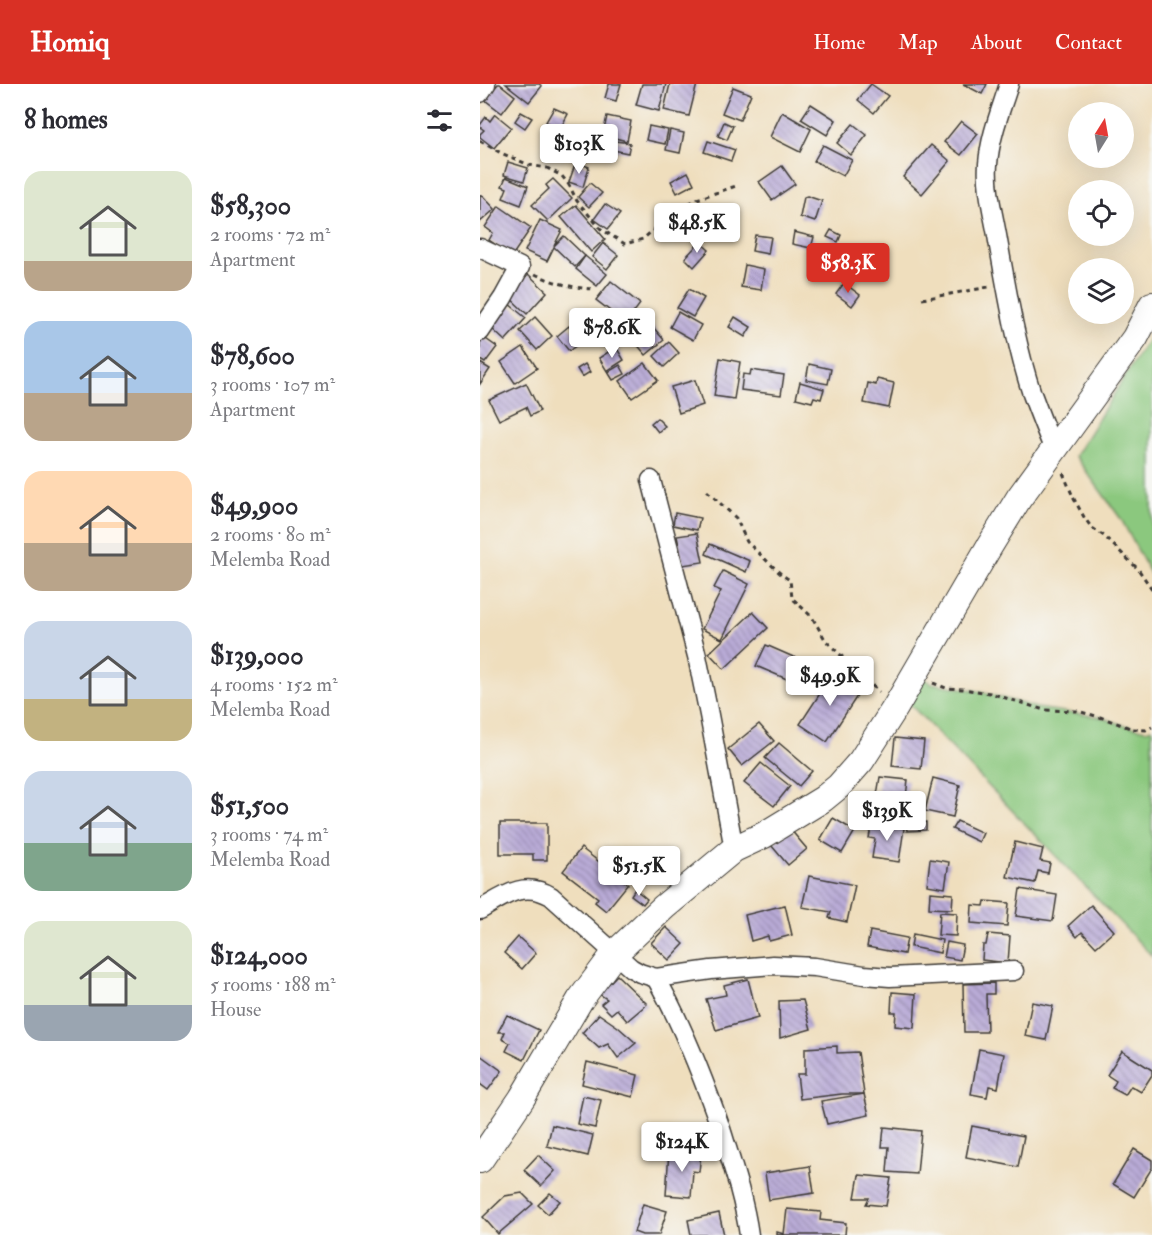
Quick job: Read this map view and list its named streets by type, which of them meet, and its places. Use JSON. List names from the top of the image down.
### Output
{
  "north": "top",
  "page": {
    "header": "Homiq",
    "nav": [
      "Home",
      "Map",
      "About",
      "Contact"
    ],
    "heading": "8 homes",
    "price": [
      "$103K",
      "$48.5K",
      "$58.3K",
      "$78.6K",
      "$49.9K",
      "$139K",
      "$51.5K",
      "$124K"
    ],
    "list": [
      {
        "name": "$58,300",
        "note": "2 rooms · 72 m² · Apartment"
      },
      {
        "name": "$78,600",
        "note": "3 rooms · 107 m² · Apartment"
      },
      {
        "name": "$49,900",
        "note": "2 rooms · 80 m² · Melemba Road"
      },
      {
        "name": "$139,000",
        "note": "4 rooms · 152 m² · Melemba Road"
      },
      {
        "name": "$51,500",
        "note": "3 rooms · 74 m² · Melemba Road"
      },
      {
        "name": "$124,000",
        "note": "5 rooms · 188 m² · House"
      }
    ]
  }
}
